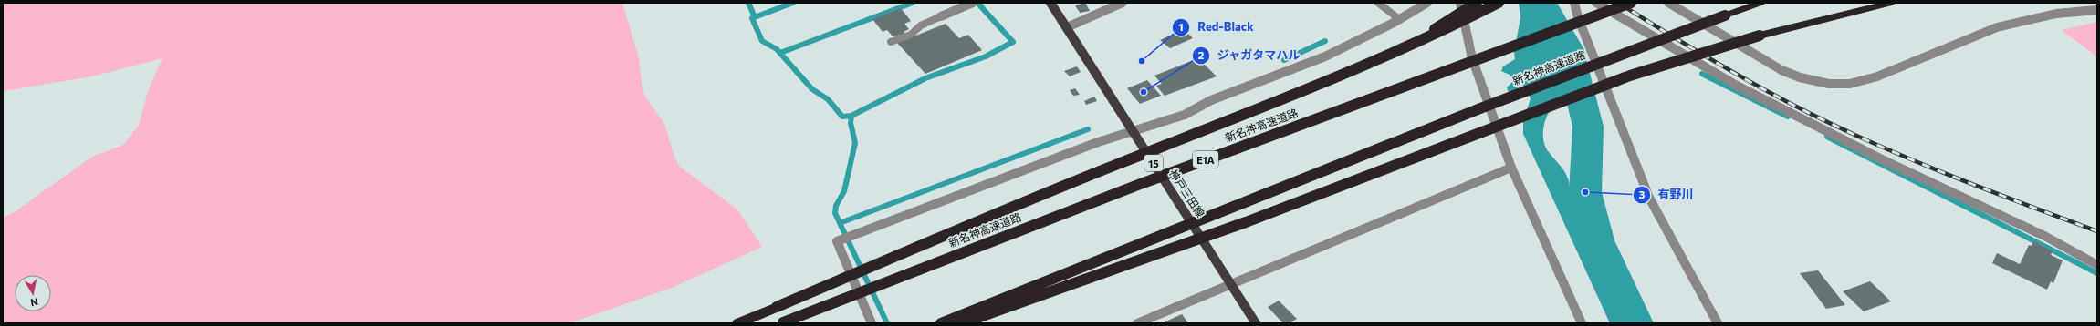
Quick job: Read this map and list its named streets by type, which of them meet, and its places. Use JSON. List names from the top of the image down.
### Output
{
  "streets": {
    "highway": ["新名神高速道路", "E1A"],
    "main road": ["15", "神戸三田線"]
  },
  "places": ["Red-Black", "ジャガタマハル", "有野川"],
  "north": "bottom"
}
